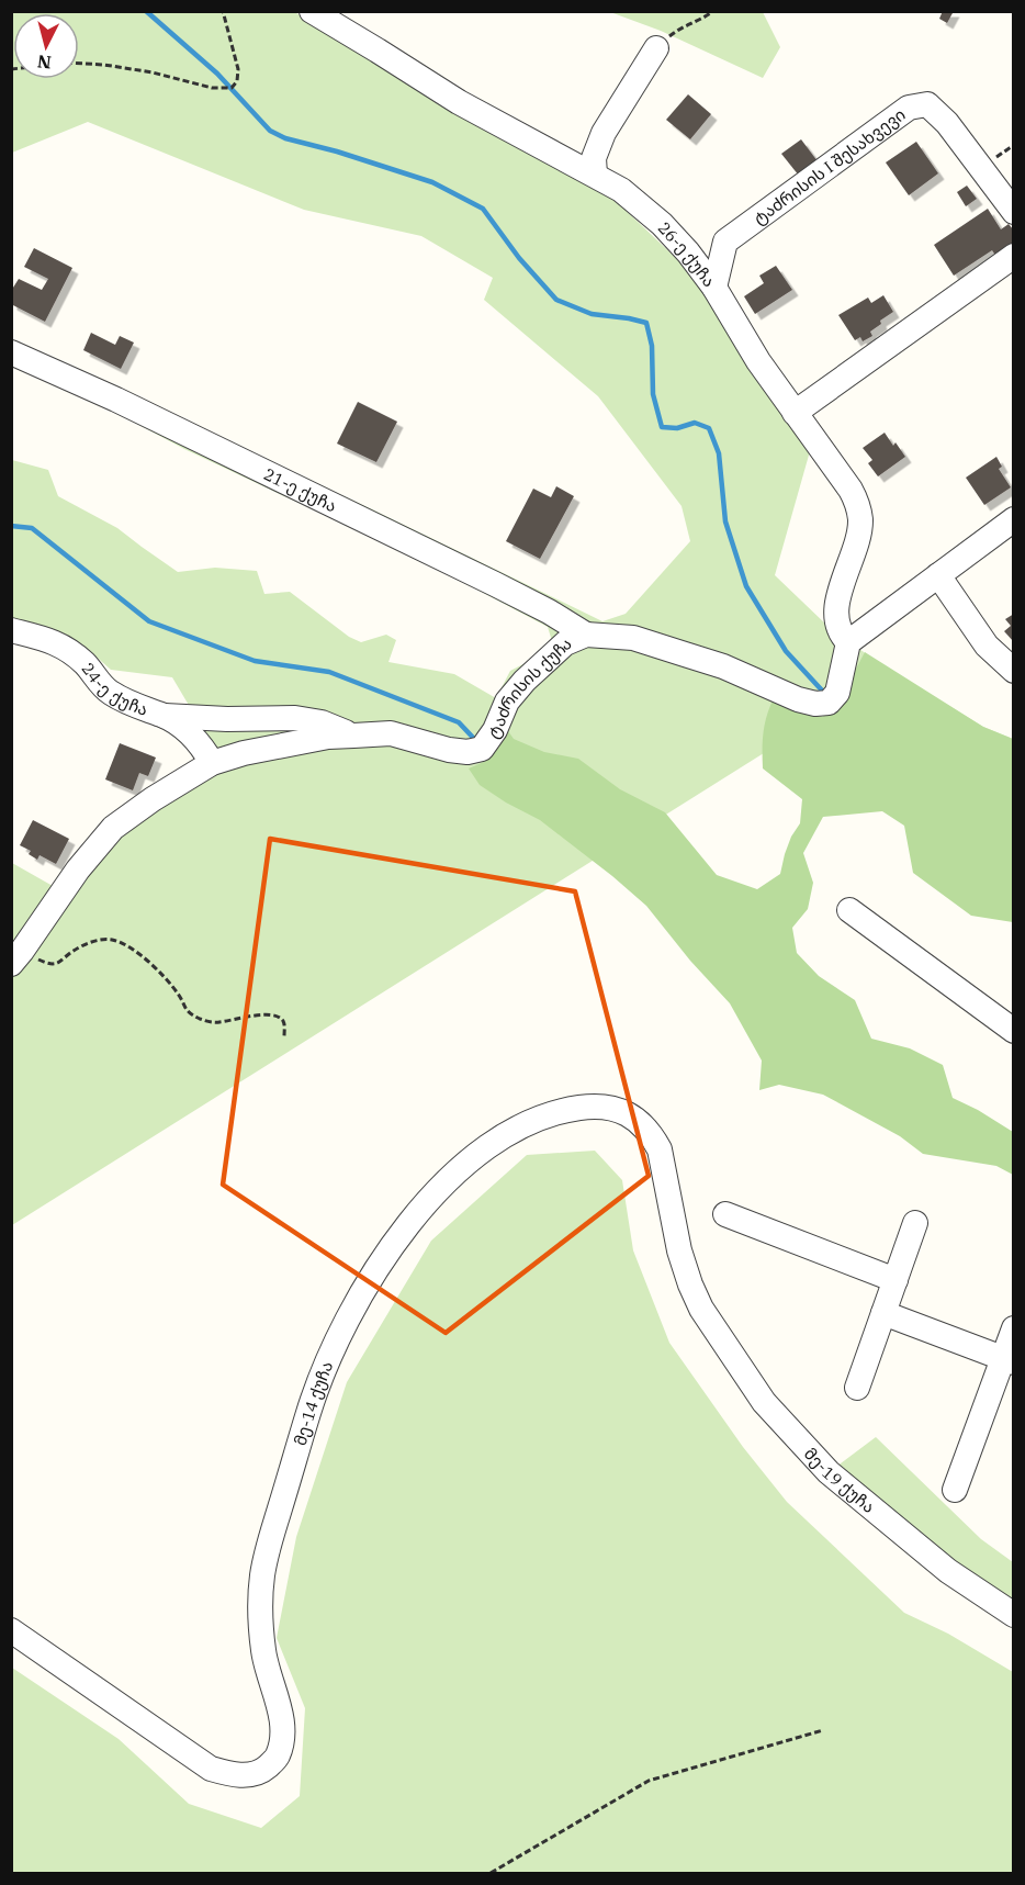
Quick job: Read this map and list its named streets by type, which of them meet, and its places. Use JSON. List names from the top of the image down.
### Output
{
  "streets": {
    "street": [
      "ტაძრისის I შესახვევი",
      "26-ე ქუჩა",
      "21-ე ქუჩა",
      "24-ე ქუჩა",
      "ტაძრისის ქუჩა",
      "მე-14 ქუჩა",
      "მე-19 ქუჩა"
    ]
  },
  "crossings": [
    ["ტაძრისის I შესახვევი", "26-ე ქუჩა"],
    ["26-ე ქუჩა", "ტაძრისის ქუჩა"],
    ["21-ე ქუჩა", "ტაძრისის ქუჩა"],
    ["24-ე ქუჩა", "ტაძრისის ქუჩა"],
    ["მე-14 ქუჩა", "მე-19 ქუჩა"]
  ],
  "north": "bottom"
}
